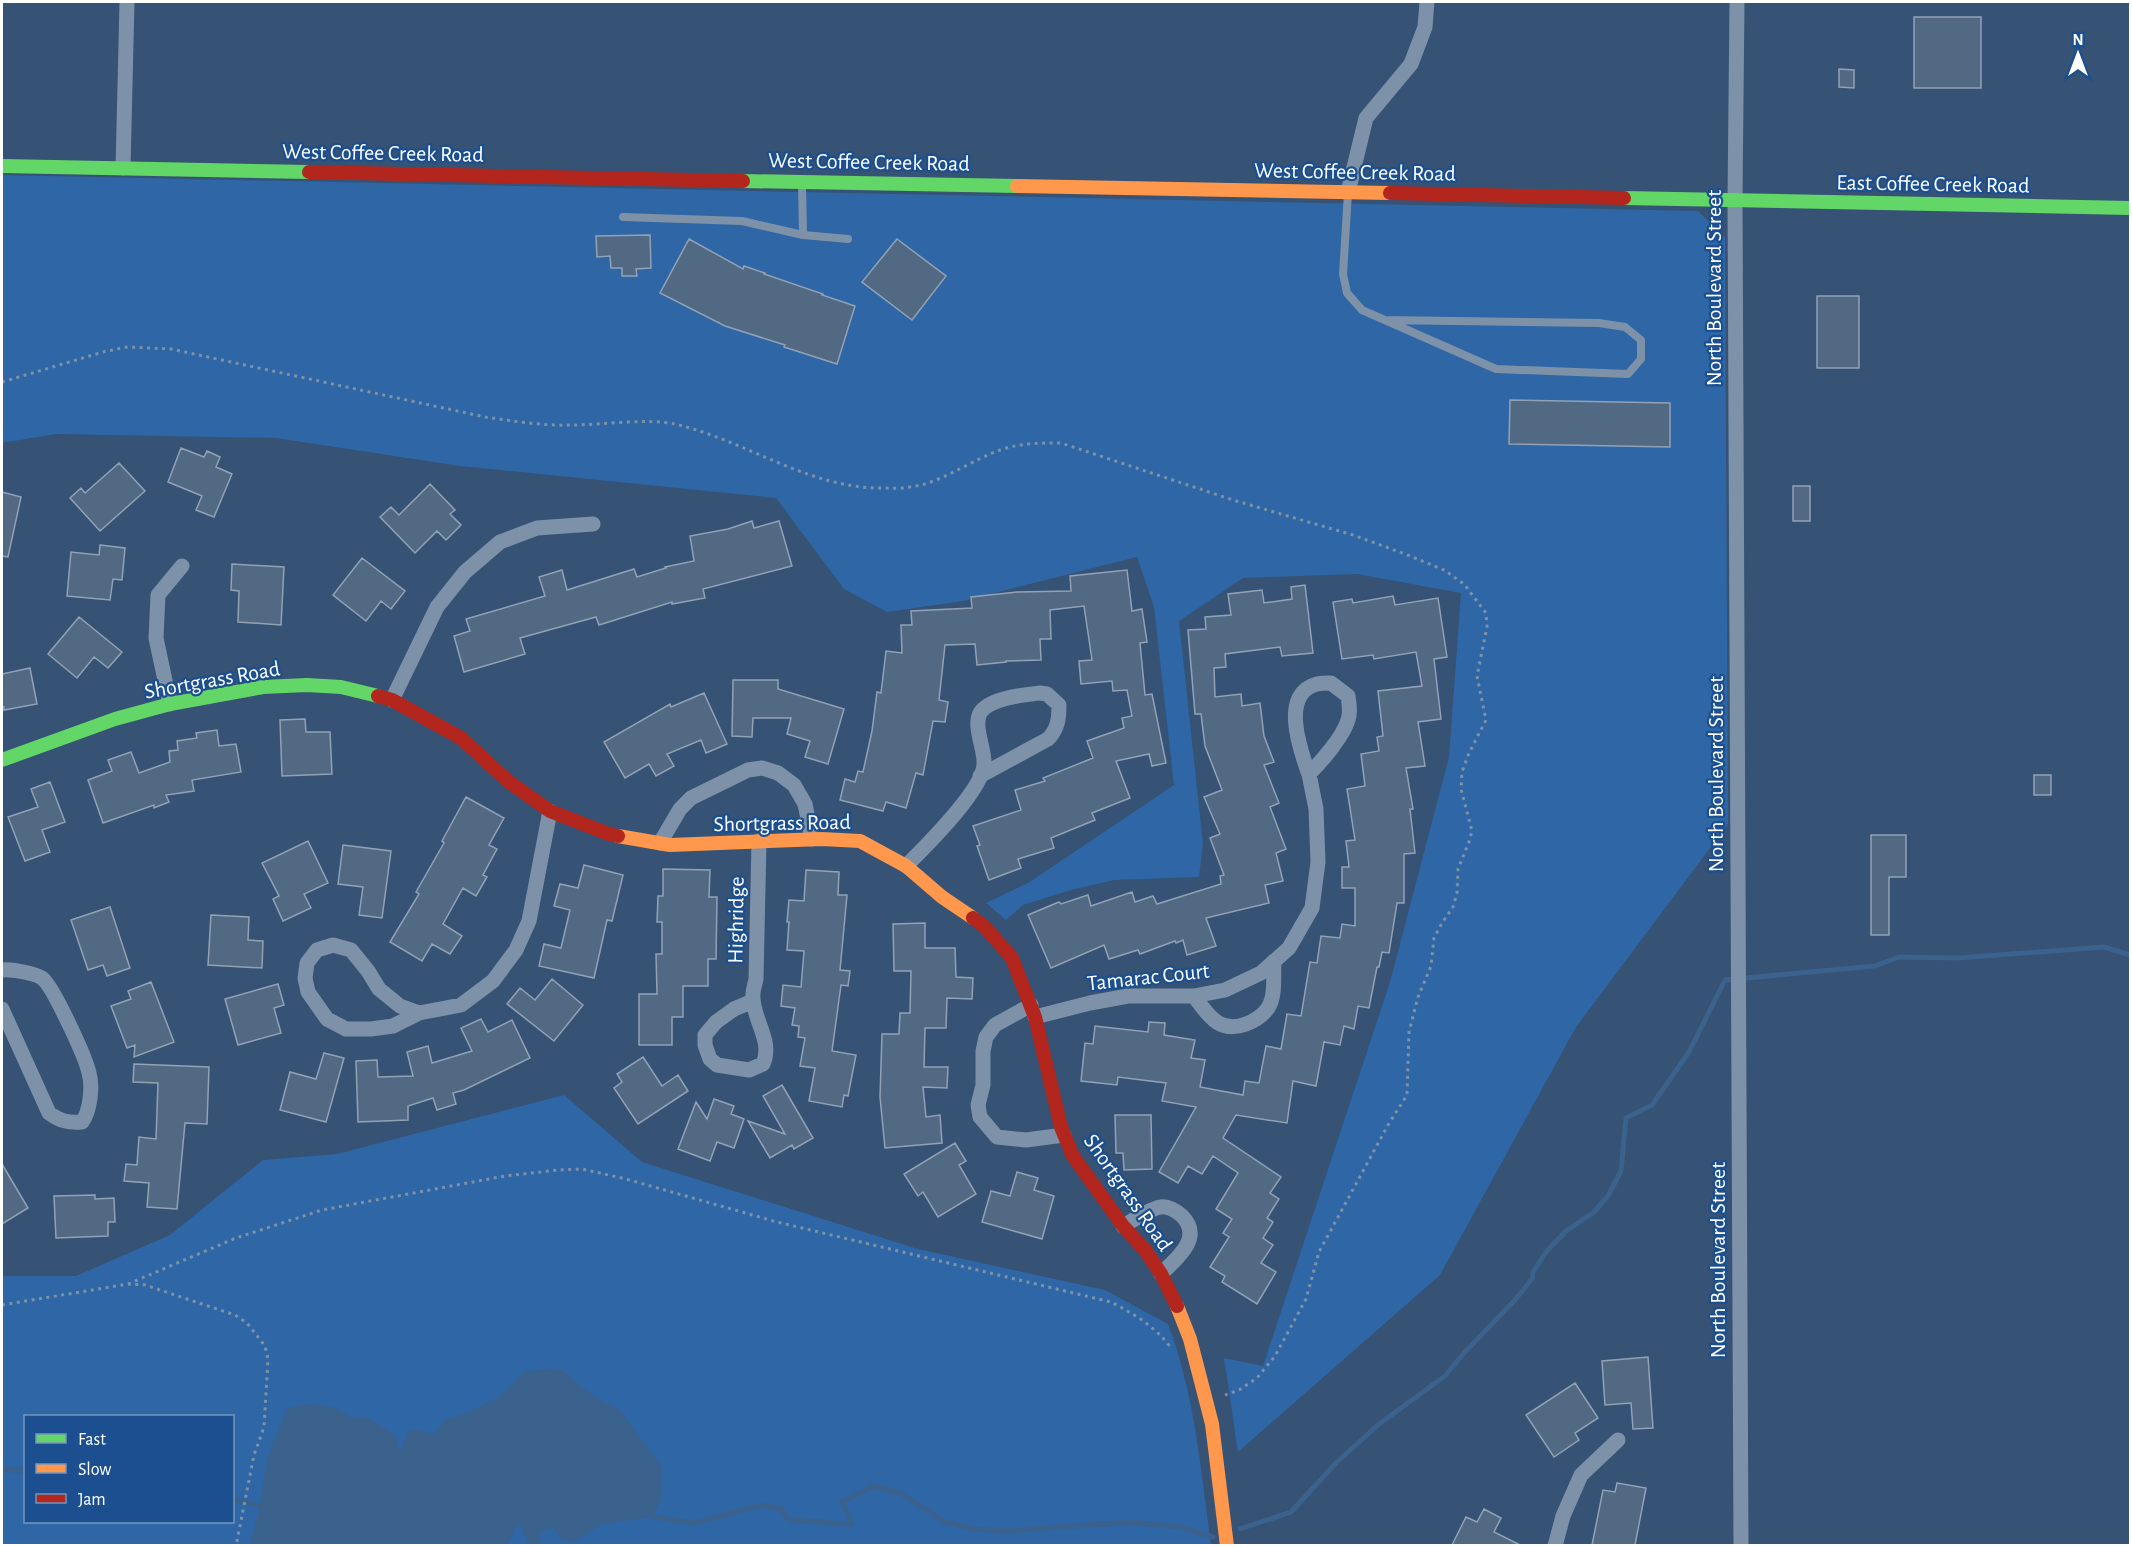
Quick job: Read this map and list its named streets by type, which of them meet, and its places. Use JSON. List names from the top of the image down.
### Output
{
  "streets": {
    "street": [
      "West Coffee Creek Road",
      "East Coffee Creek Road",
      "North Boulevard Street",
      "Shortgrass Road",
      "Highridge",
      "Tamarac Court"
    ]
  },
  "crossings": [
    ["West Coffee Creek Road", "East Coffee Creek Road"],
    ["West Coffee Creek Road", "North Boulevard Street"],
    ["East Coffee Creek Road", "North Boulevard Street"],
    ["Shortgrass Road", "Highridge"],
    ["Shortgrass Road", "Tamarac Court"]
  ],
  "legend": ["Fast", "Slow", "Jam"],
  "north": "top"
}
